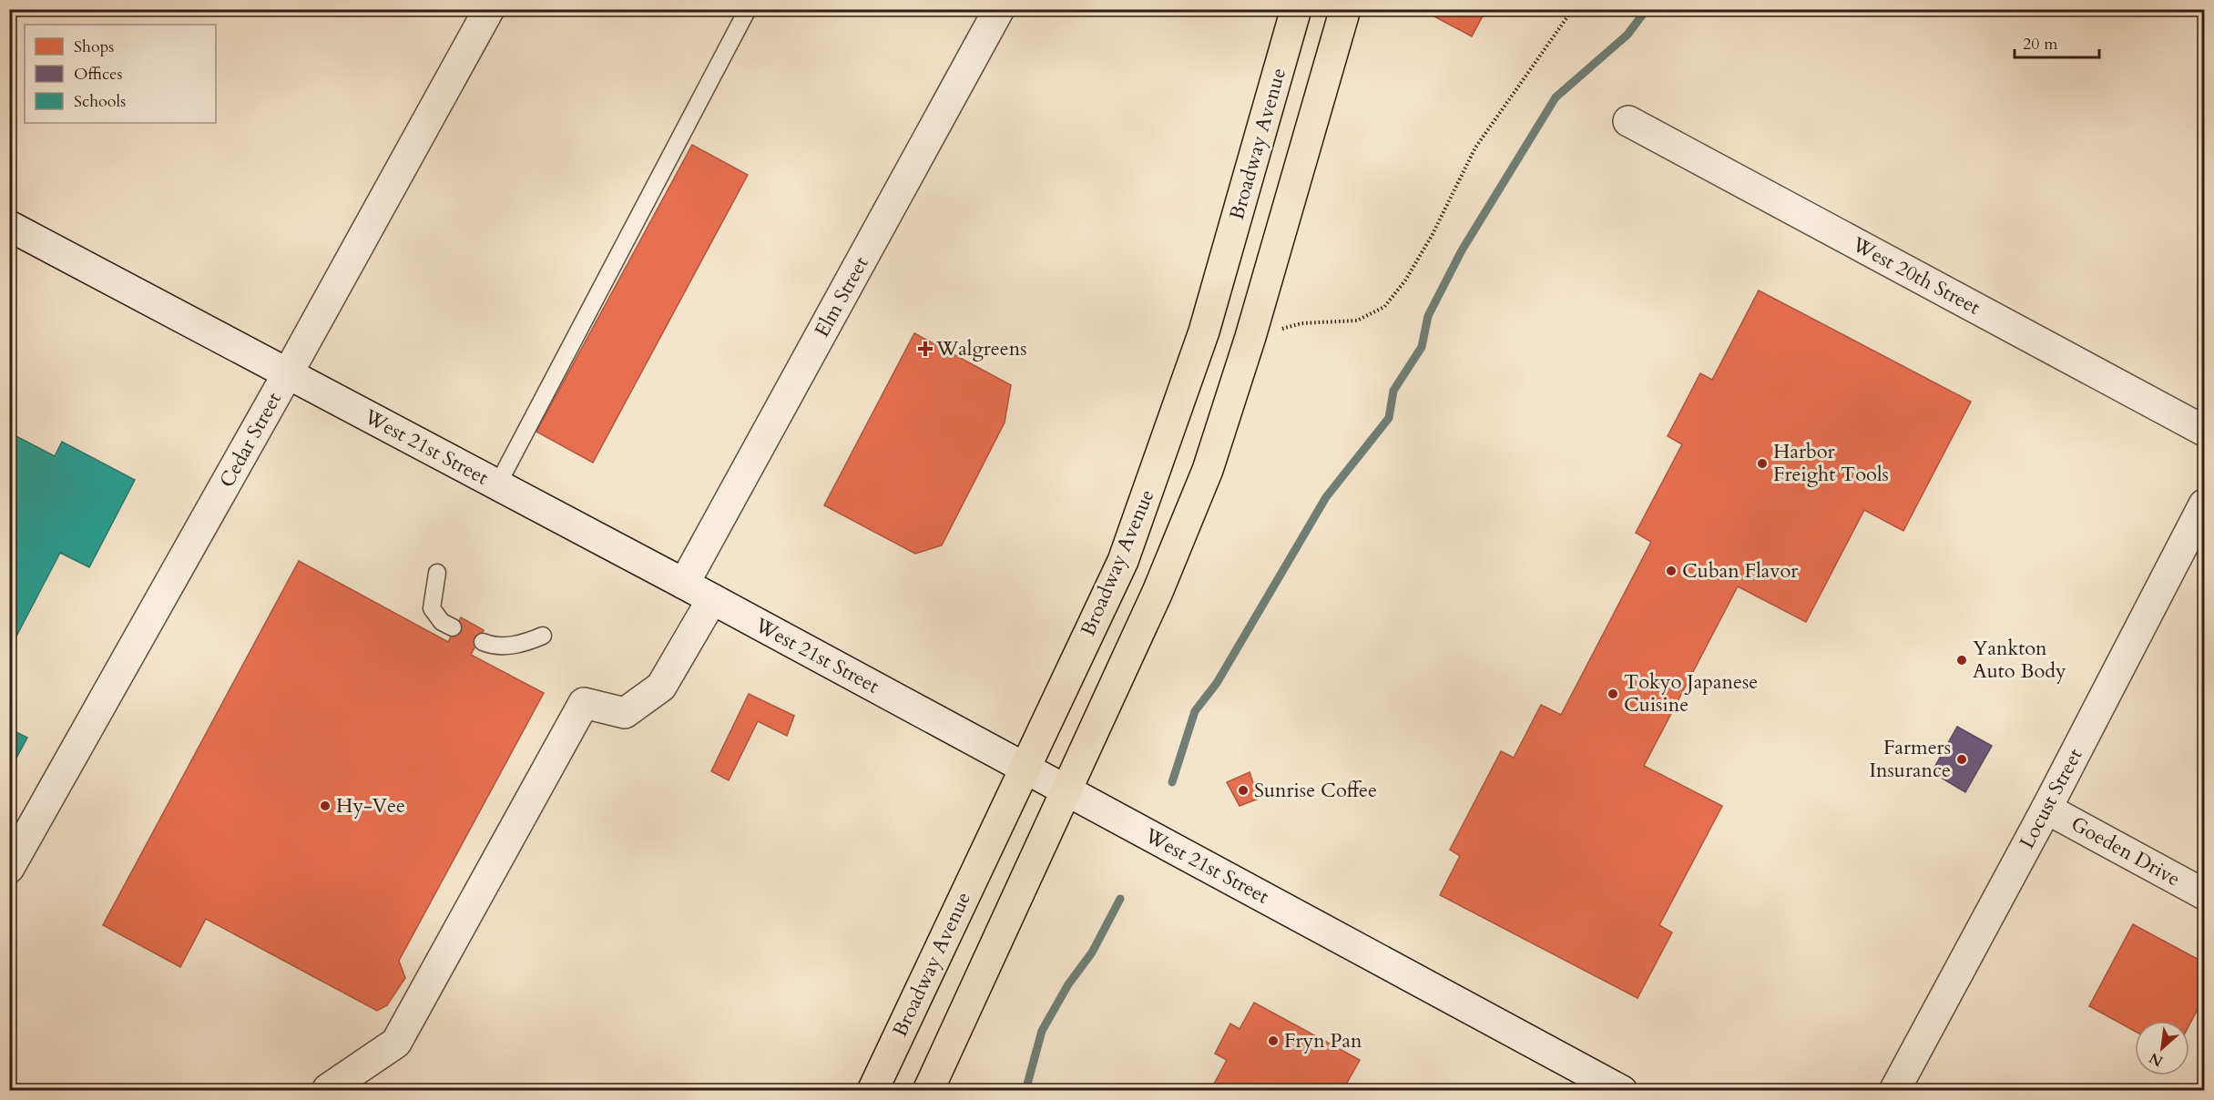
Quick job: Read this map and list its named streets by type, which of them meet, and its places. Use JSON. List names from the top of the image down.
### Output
{
  "streets": {
    "highway": ["Broadway Avenue"],
    "street": [
      "West 20th Street",
      "Elm Street",
      "Cedar Street",
      "West 21st Street",
      "Locust Street",
      "Goeden Drive"
    ]
  },
  "crossings": [
    ["Broadway Avenue", "West 21st Street"],
    ["Elm Street", "West 21st Street"],
    ["Cedar Street", "West 21st Street"],
    ["Locust Street", "Goeden Drive"]
  ],
  "places": {
    "health": ["Walgreens"],
    "other": [
      "Harbor Freight Tools",
      "Cuban Flavor",
      "Yankton Auto Body",
      "Tokyo Japanese Cuisine",
      "Farmers Insurance",
      "Sunrise Coffee",
      "Hy-Vee",
      "Fryn Pan"
    ]
  },
  "legend": ["Shops", "Offices", "Schools"],
  "scale_bar": "20 m",
  "north": "bottom left"
}
